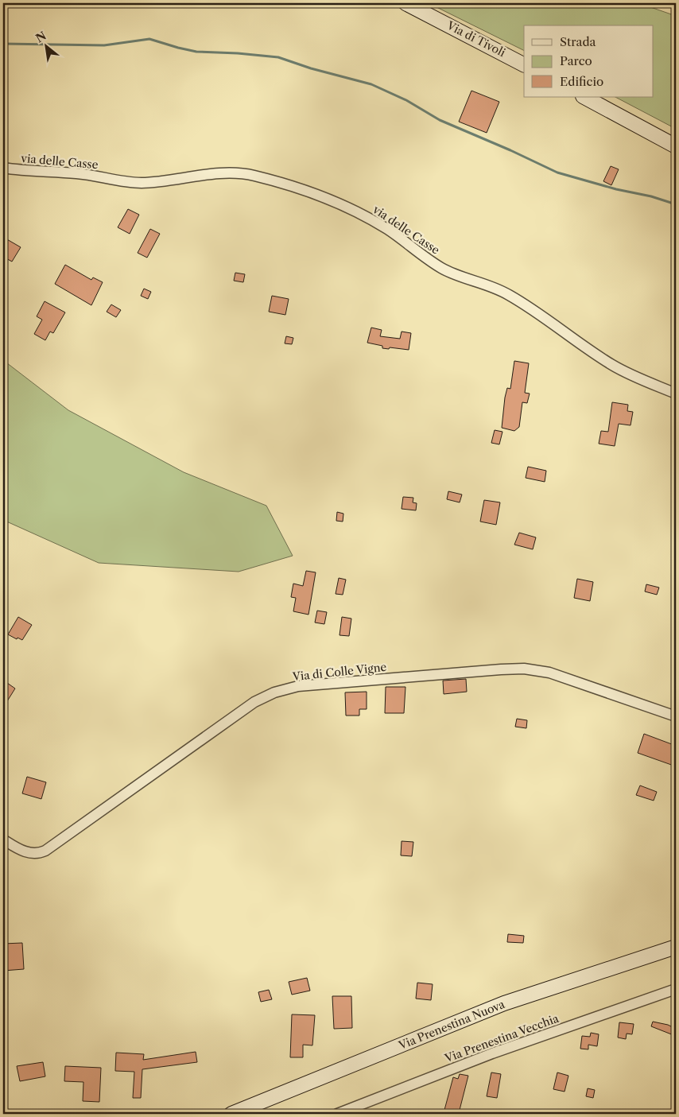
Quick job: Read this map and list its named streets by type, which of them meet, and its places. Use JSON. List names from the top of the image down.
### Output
{
  "streets": {
    "main road": ["Via di Tivoli", "Via Prenestina Nuova"],
    "street": ["via delle Casse", "Via di Colle Vigne", "Via Prenestina Vecchia"]
  },
  "legend": ["Strada", "Parco", "Edificio"],
  "north": "top left"
}
